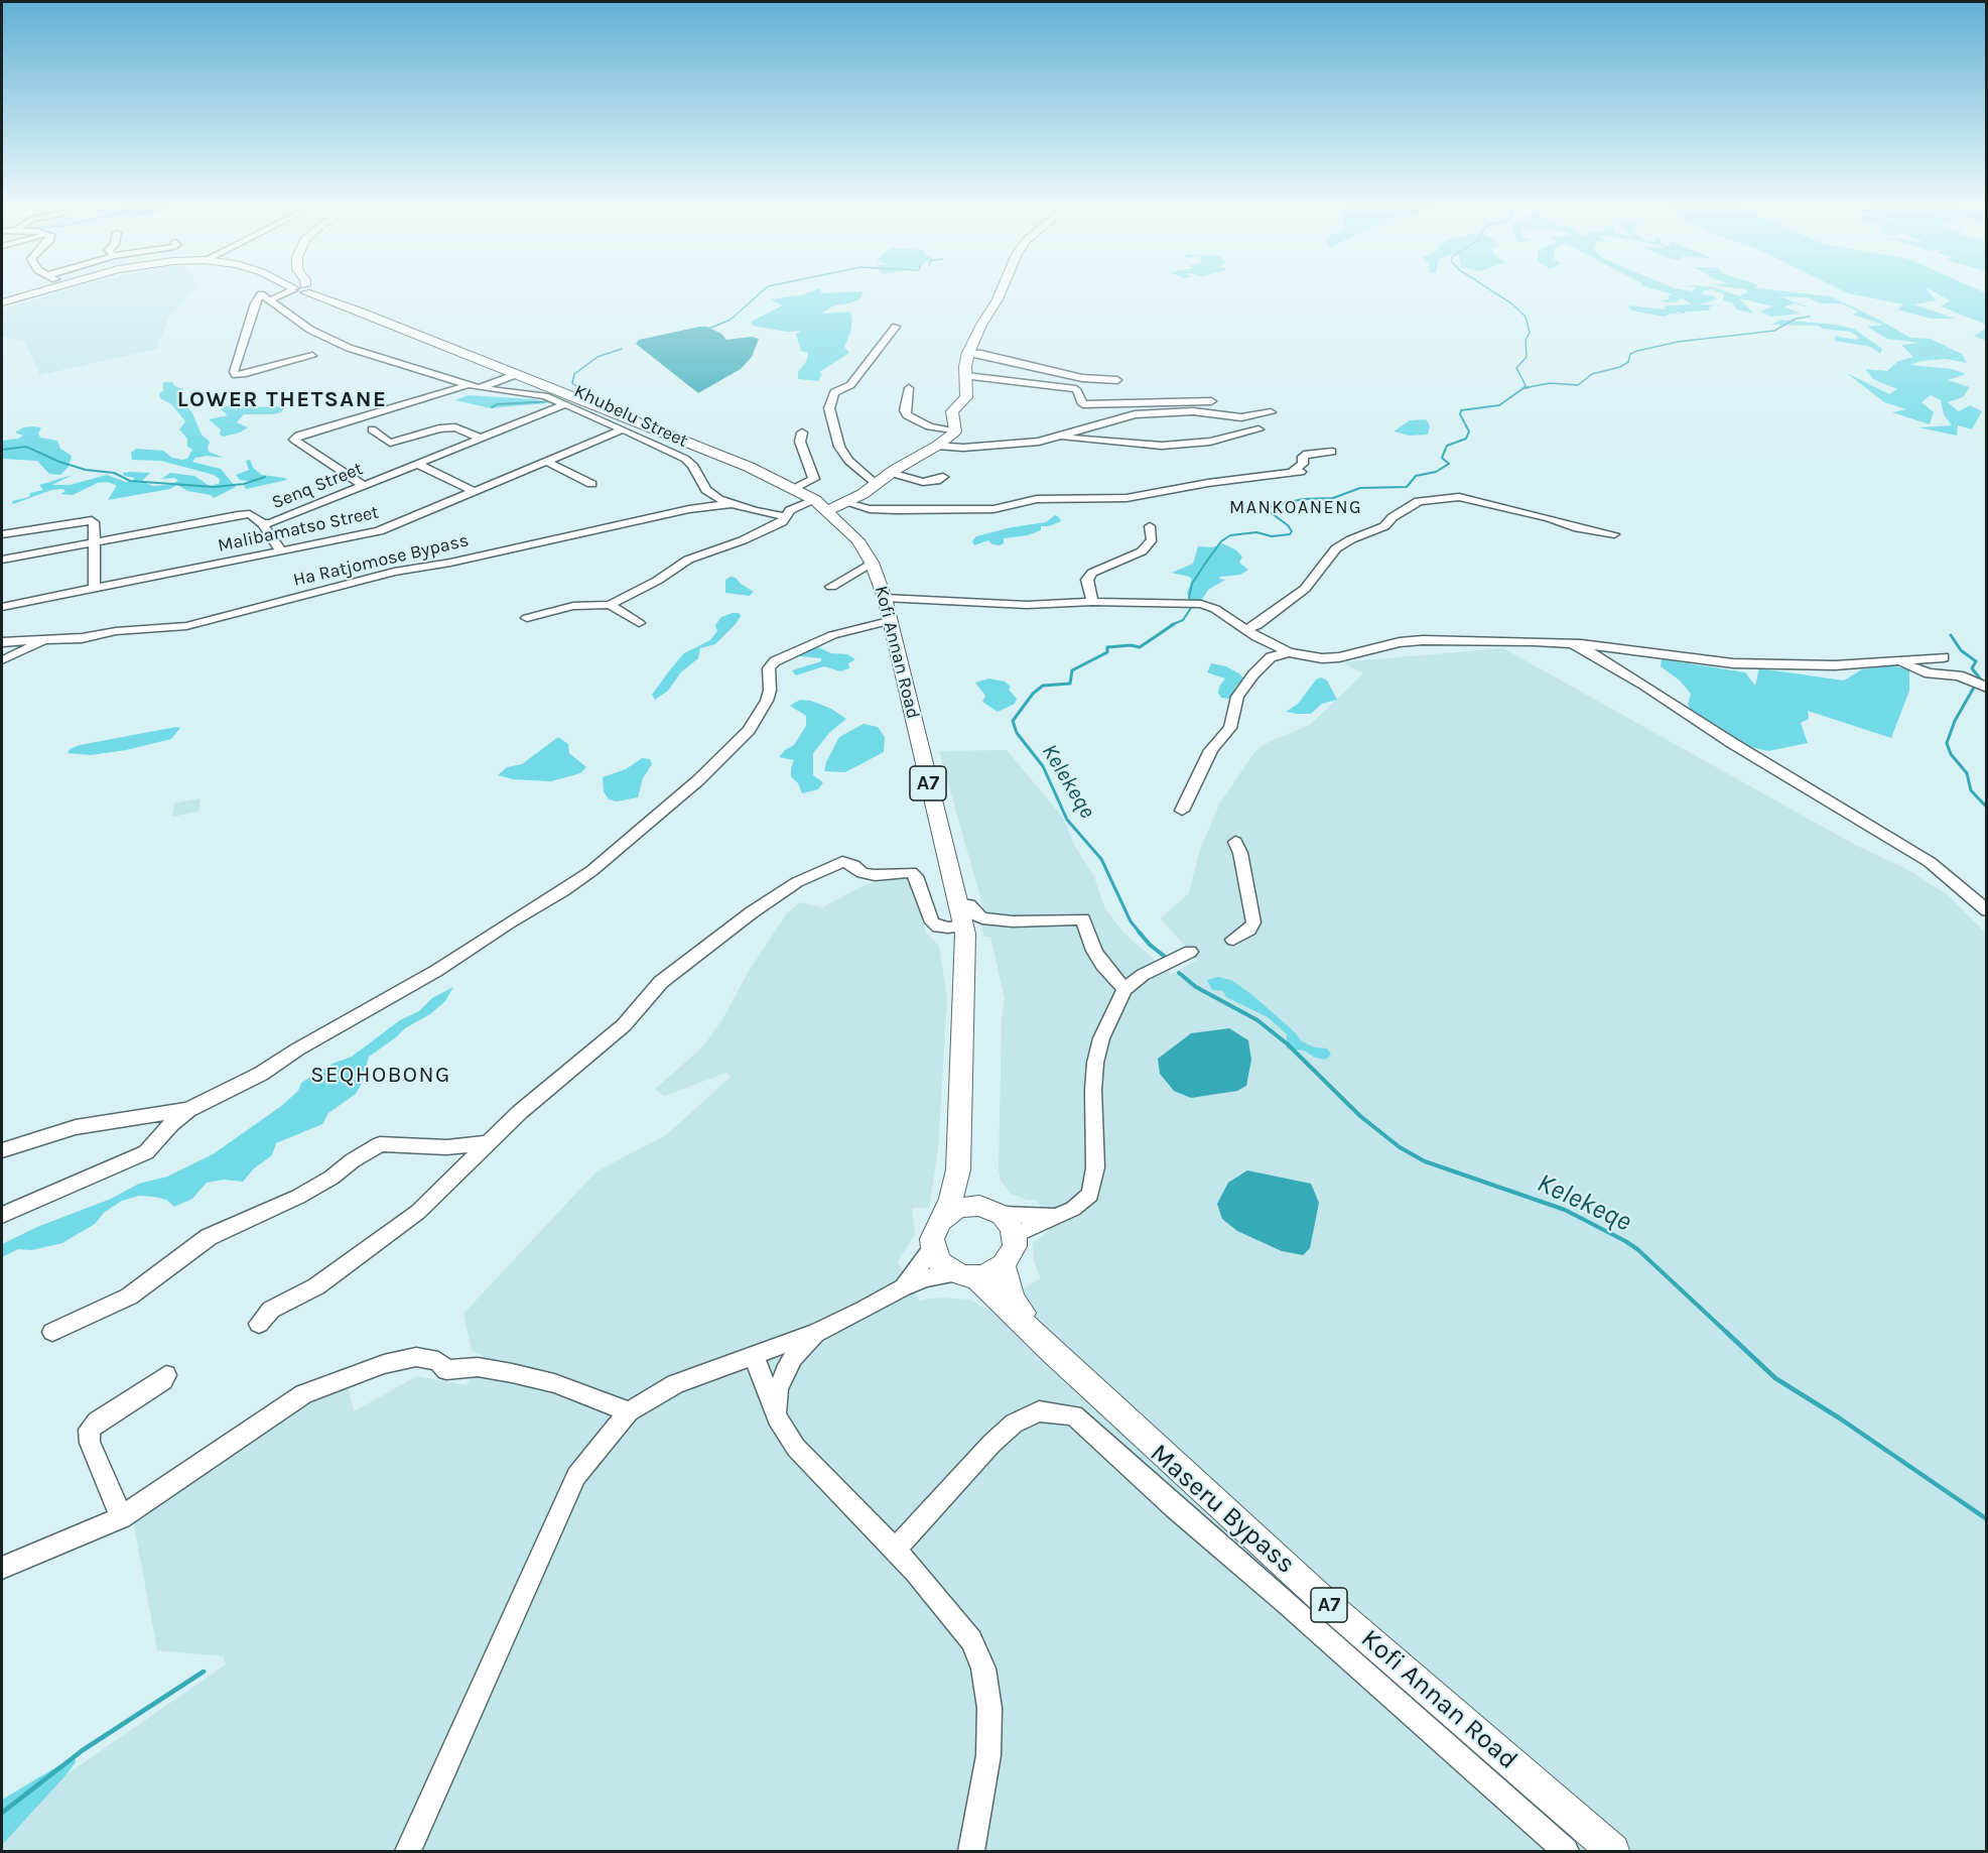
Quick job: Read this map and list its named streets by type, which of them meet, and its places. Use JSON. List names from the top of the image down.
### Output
{
  "streets": {
    "main road": ["Kofi Annan Road", "A7"],
    "street": [
      "Khubelu Street",
      "Senq Street",
      "Malibamatso Street",
      "Ha Ratjomose Bypass",
      "Maseru Bypass"
    ]
  },
  "crossings": [
    ["Khubelu Street", "Senq Street"],
    ["Khubelu Street", "Malibamatso Street"],
    ["Khubelu Street", "Ha Ratjomose Bypass"],
    ["Kofi Annan Road", "A7"]
  ],
  "districts": ["LOWER THETSANE", "MANKOANENG", "SEQHOBONG"],
  "water": ["Kelekeqe"]
}
